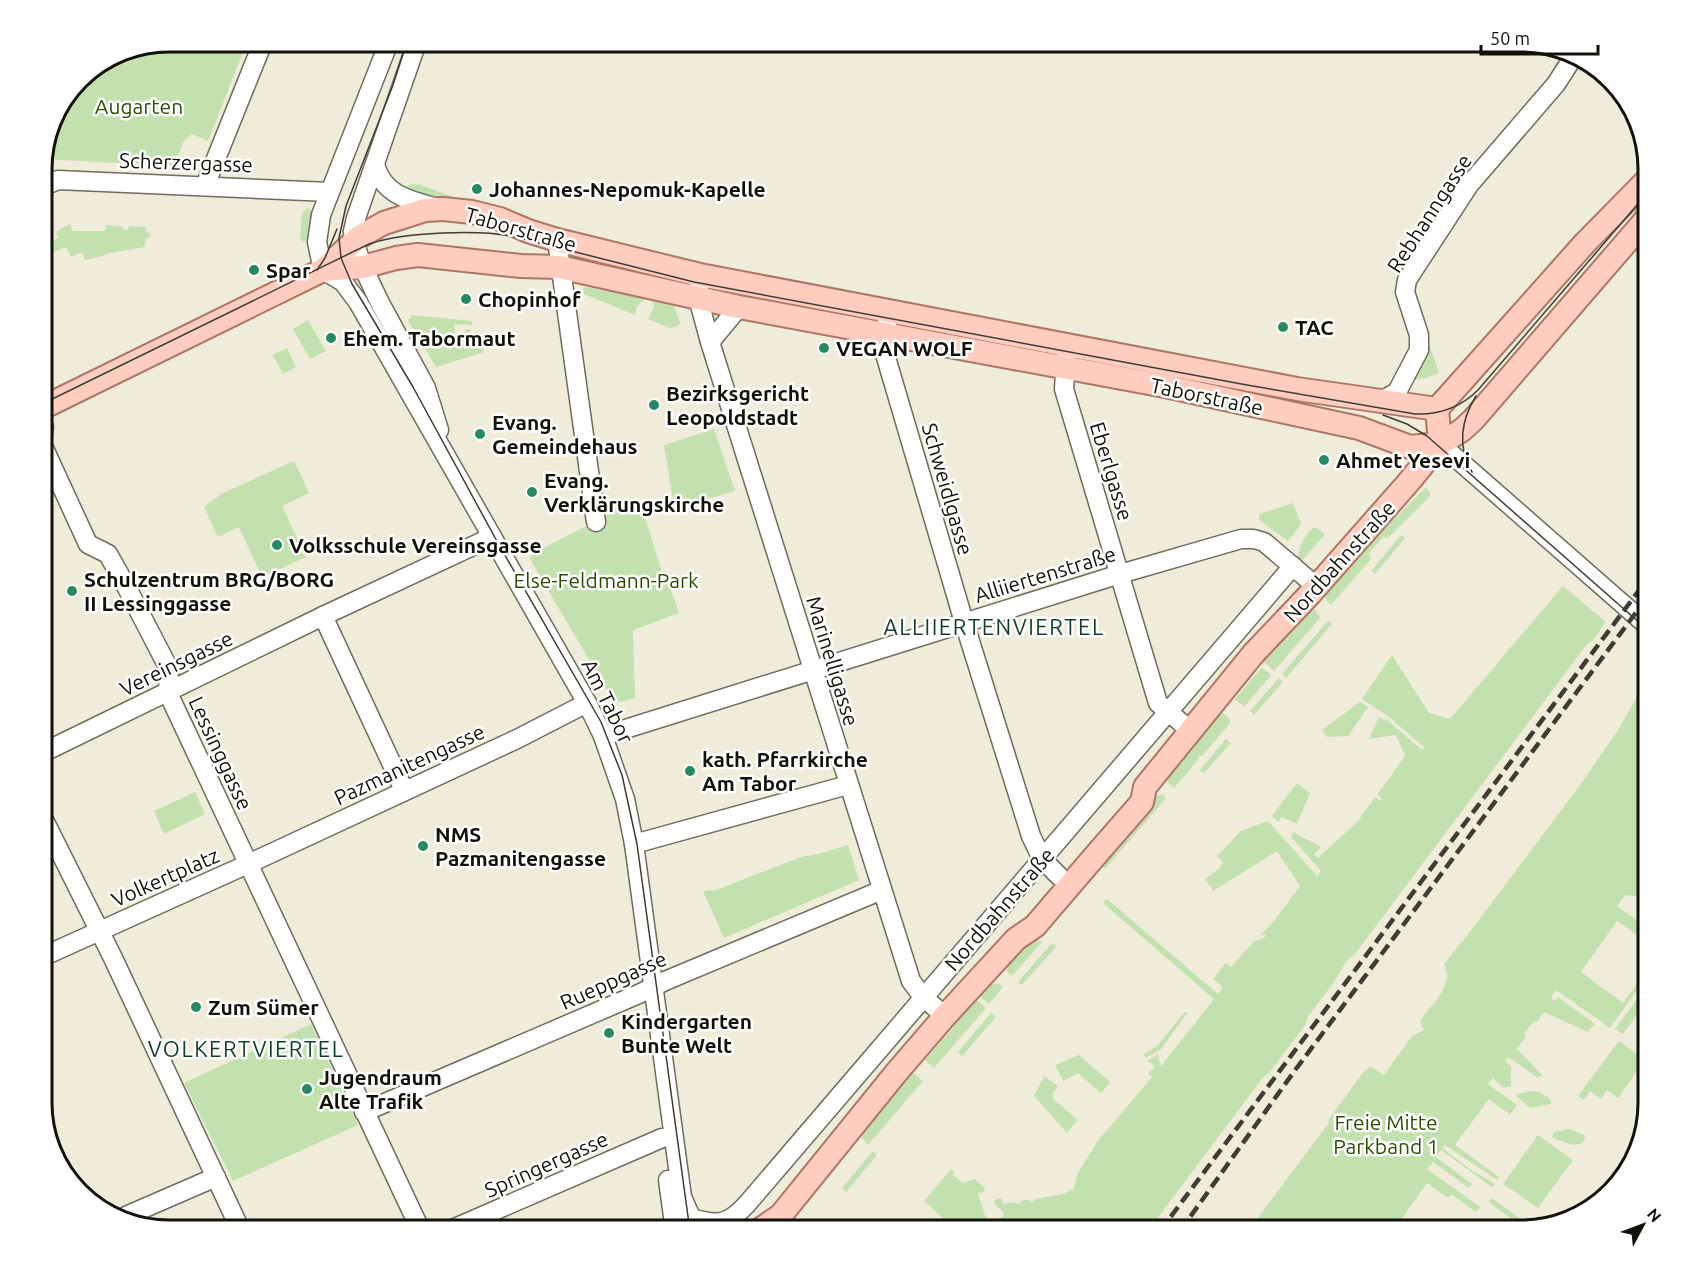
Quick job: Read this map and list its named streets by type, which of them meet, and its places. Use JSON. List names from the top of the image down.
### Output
{
  "streets": {
    "main road": ["Taborstraße", "Nordbahnstraße"],
    "street": [
      "Scherzergasse",
      "Rebhanngasse",
      "Eberlgasse",
      "Schweidlgasse",
      "Alliiertenstraße",
      "Marinelligasse",
      "Vereinsgasse",
      "Am Tabor",
      "Lessinggasse",
      "Pazmanitengasse",
      "Volkertplatz",
      "Rueppgasse",
      "Springergasse"
    ]
  },
  "crossings": [
    ["Rebhanngasse", "Taborstraße"],
    ["Taborstraße", "Eberlgasse"],
    ["Taborstraße", "Schweidlgasse"],
    ["Taborstraße", "Nordbahnstraße"],
    ["Taborstraße", "Marinelligasse"],
    ["Taborstraße", "Am Tabor"],
    ["Eberlgasse", "Nordbahnstraße"],
    ["Eberlgasse", "Alliiertenstraße"],
    ["Schweidlgasse", "Nordbahnstraße"],
    ["Schweidlgasse", "Alliiertenstraße"],
    ["Nordbahnstraße", "Alliiertenstraße"],
    ["Nordbahnstraße", "Marinelligasse"],
    ["Alliiertenstraße", "Marinelligasse"],
    ["Alliiertenstraße", "Am Tabor"],
    ["Marinelligasse", "Rueppgasse"],
    ["Vereinsgasse", "Am Tabor"],
    ["Vereinsgasse", "Lessinggasse"],
    ["Am Tabor", "Pazmanitengasse"],
    ["Am Tabor", "Rueppgasse"],
    ["Am Tabor", "Springergasse"],
    ["Lessinggasse", "Pazmanitengasse"],
    ["Lessinggasse", "Volkertplatz"],
    ["Pazmanitengasse", "Volkertplatz"],
    ["Volkertplatz", "Rueppgasse"]
  ],
  "districts": ["ALLIIERTENVIERTEL", "VOLKERTVIERTEL"],
  "parks": ["Augarten", "Else-Feldmann-Park", "Freie Mitte Parkband 1"],
  "places": [
    "Johannes-Nepomuk-Kapelle",
    "Spar",
    "Chopinhof",
    "TAC",
    "Ehem. Tabormaut",
    "VEGAN WOLF",
    "Bezirksgericht Leopoldstadt",
    "Evang. Gemeindehaus",
    "Ahmet Yesevi",
    "Evang. Verklärungskirche",
    "Volksschule Vereinsgasse",
    "Schulzentrum BRG/BORG II Lessinggasse",
    "kath. Pfarrkirche Am Tabor",
    "NMS Pazmanitengasse",
    "Zum Sümer",
    "Kindergarten Bunte Welt",
    "Jugendraum Alte Trafik"
  ],
  "scale_bar": "50 m",
  "north": "top right"
}
